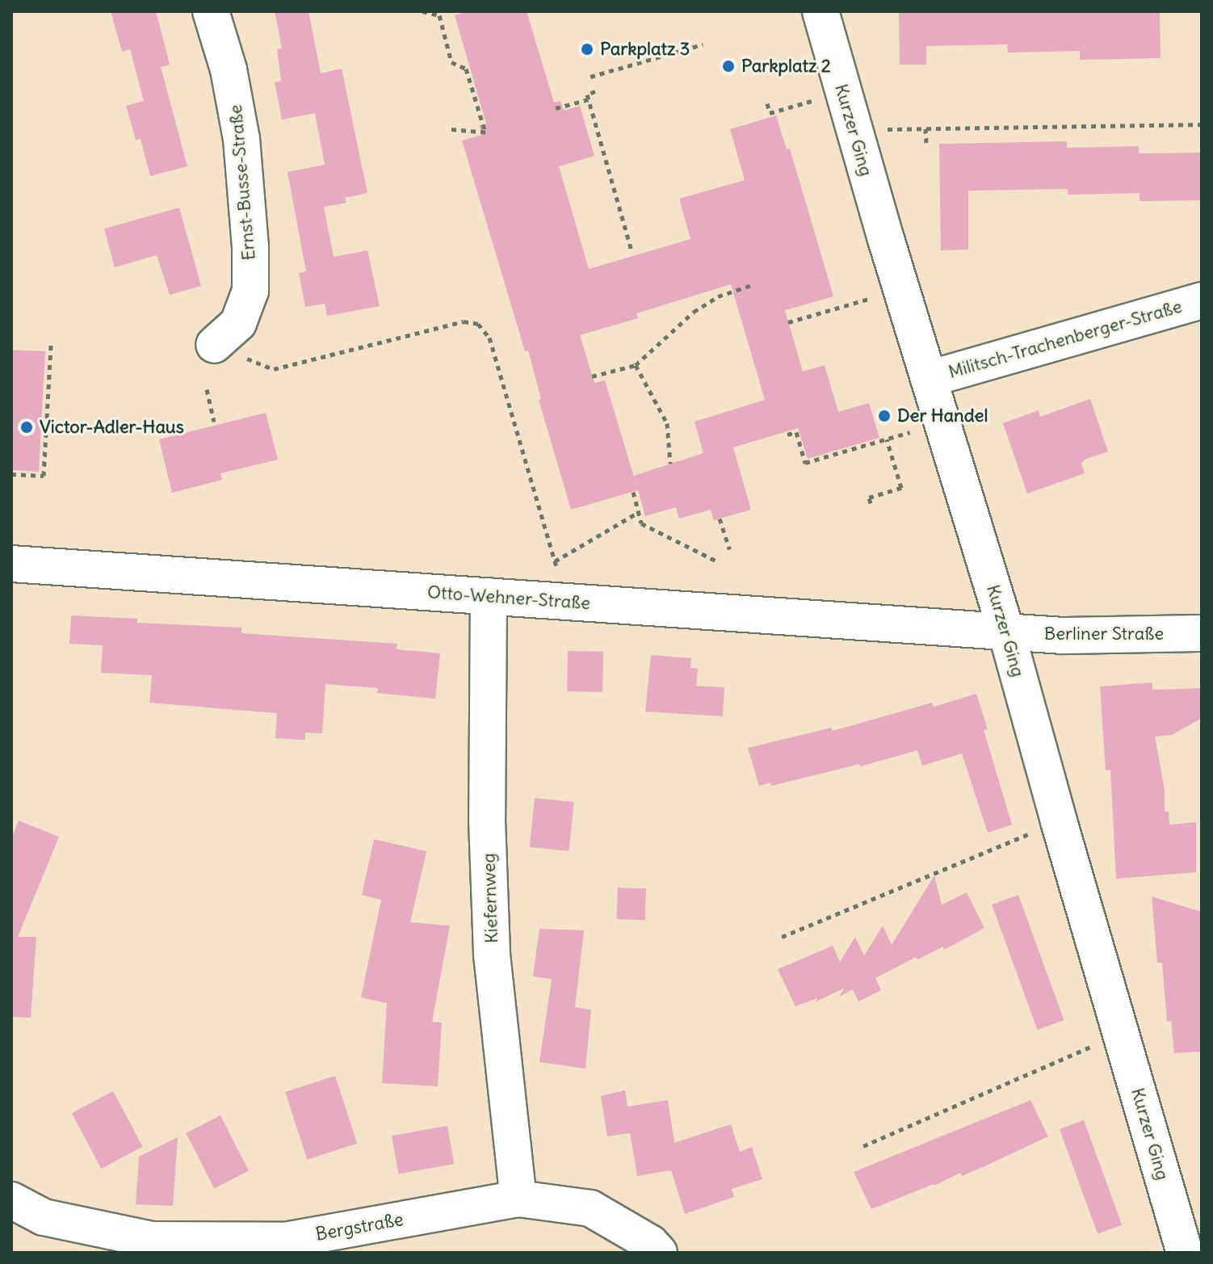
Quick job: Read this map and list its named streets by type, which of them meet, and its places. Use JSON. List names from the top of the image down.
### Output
{
  "streets": {
    "street": [
      "Kurzer Ging",
      "Ernst-Busse-Straße",
      "Militsch-Trachenberger-Straße",
      "Otto-Wehner-Straße",
      "Berliner Straße",
      "Kiefernweg",
      "Bergstraße"
    ]
  },
  "crossings": [
    ["Kurzer Ging", "Militsch-Trachenberger-Straße"],
    ["Kurzer Ging", "Otto-Wehner-Straße"],
    ["Kurzer Ging", "Berliner Straße"],
    ["Otto-Wehner-Straße", "Berliner Straße"],
    ["Otto-Wehner-Straße", "Kiefernweg"],
    ["Kiefernweg", "Bergstraße"]
  ],
  "places": [
    "Parkplatz 3",
    "Parkplatz 2",
    "Der Handel",
    "Victor-Adler-Haus"
  ]
}
